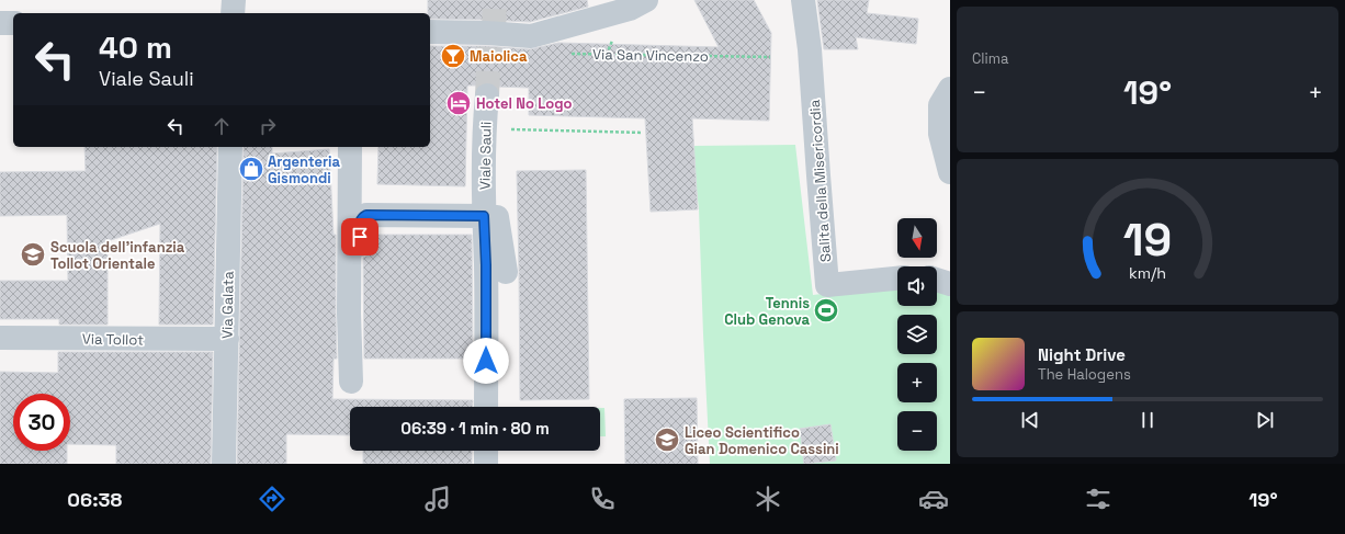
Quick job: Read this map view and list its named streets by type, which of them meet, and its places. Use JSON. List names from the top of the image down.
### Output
{
  "streets": {
    "street": [
      "Viale Sauli",
      "Salita della Misericordia",
      "Via Galata",
      "Via Tollot"
    ],
    "path": ["Via San Vincenzo"]
  },
  "crossings": [
    ["Via Galata", "Via Tollot"]
  ],
  "places": {
    "bar": ["Maiolica"],
    "hotel": ["Hotel No Logo"],
    "shop": ["Argenteria Gismondi"],
    "school or university": ["Scuola dell'infanzia Tollot Orientale", "Liceo Scientifico Gian Domenico Cassini"],
    "sports": ["Tennis Club Genova"]
  },
  "north": "bottom",
  "page": {
    "tile": "Clima",
    "turn": ["40 m", "Viale Sauli"],
    "heat": ["−", "19°", "+"],
    "map_buttons": ["+", "−"],
    "song": ["Night Drive", "The Halogens"],
    "limit": "30",
    "trip": "06:39 · 1 min · 80 m",
    "tabs": ["06:38", "19°"],
    "gauge": ["19", "km/h"]
  }
}
